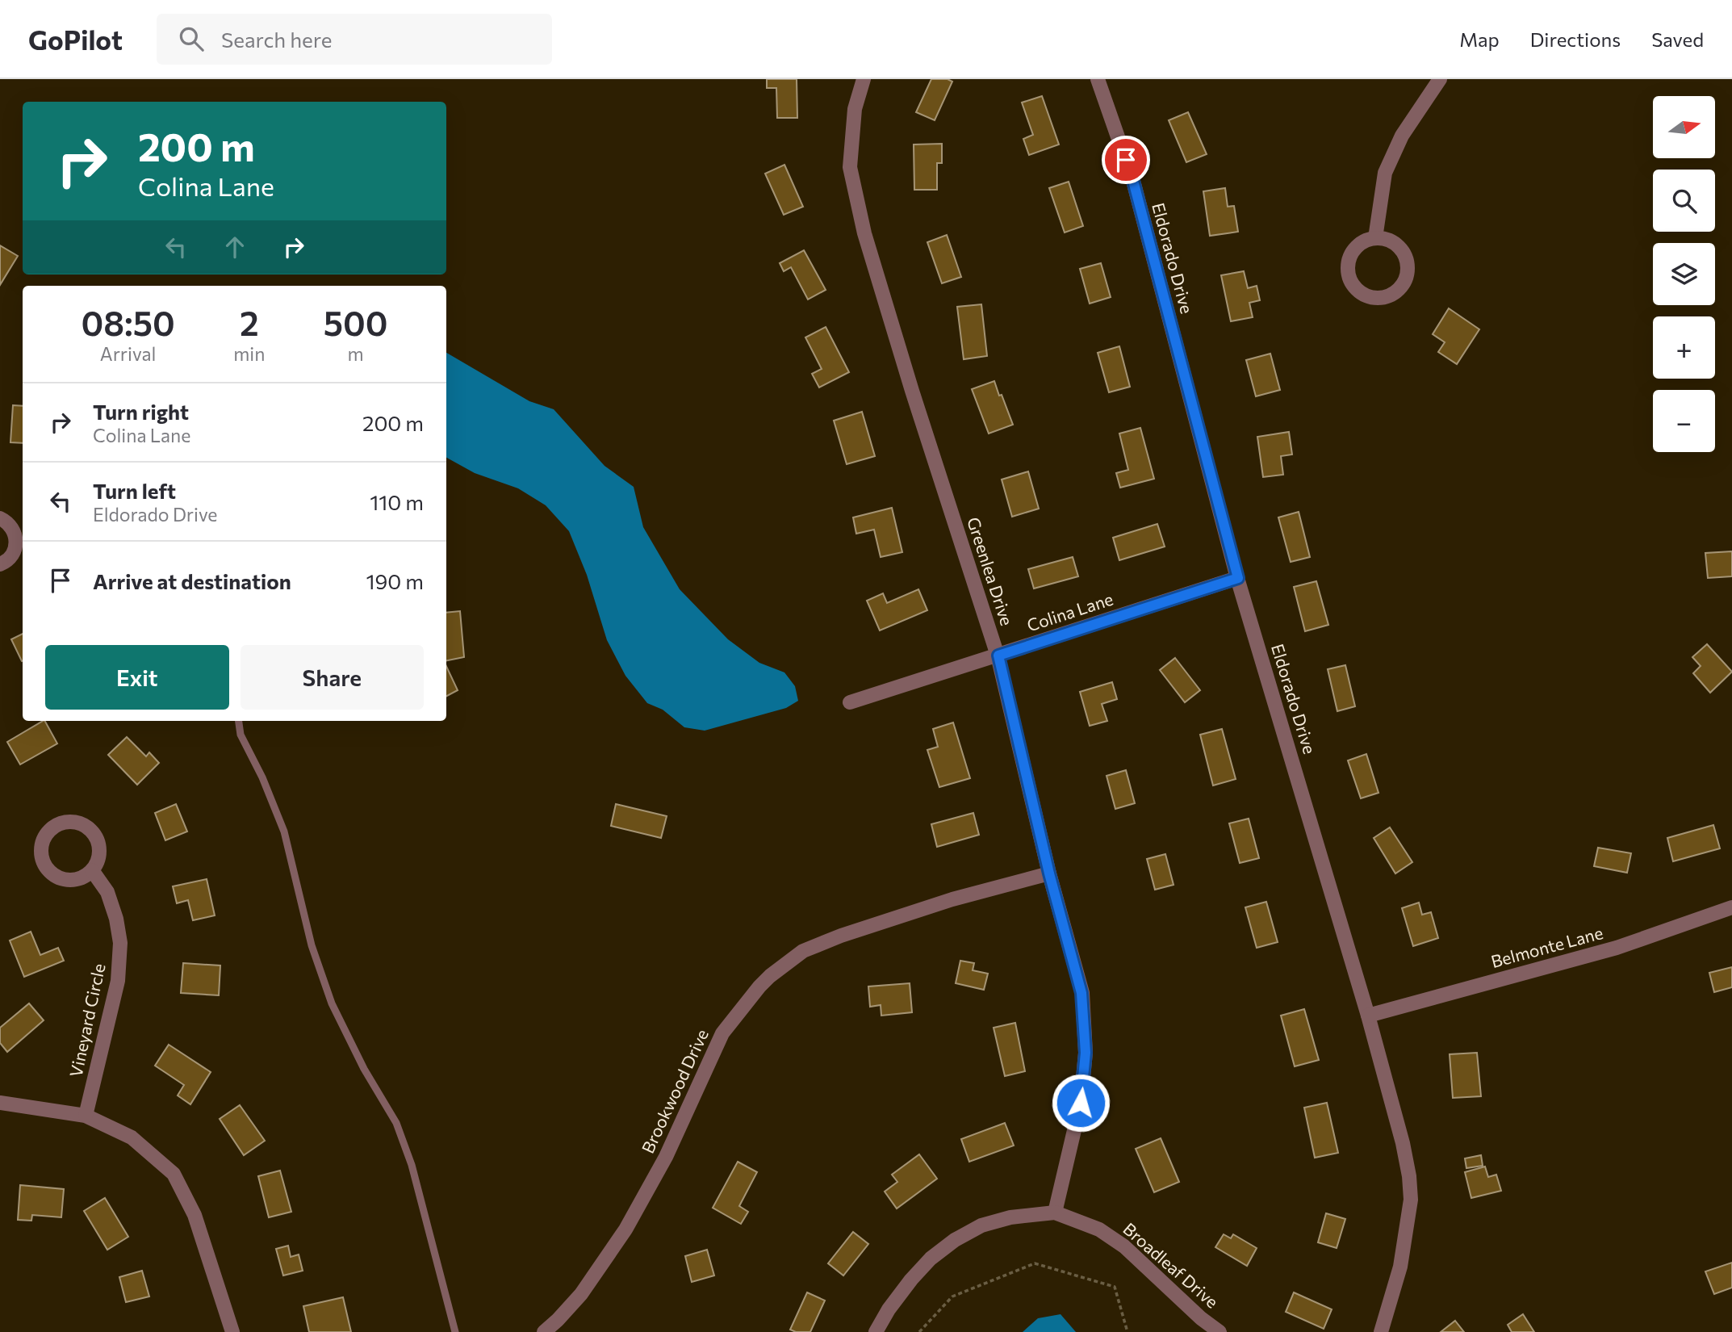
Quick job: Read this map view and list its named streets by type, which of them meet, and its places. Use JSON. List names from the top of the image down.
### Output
{
  "streets": {
    "street": [
      "Eldorado Drive",
      "Greenlea Drive",
      "Colina Lane",
      "Belmonte Lane",
      "Vineyard Circle",
      "Brookwood Drive",
      "Broadleaf Drive"
    ]
  },
  "crossings": [
    ["Eldorado Drive", "Colina Lane"],
    ["Eldorado Drive", "Belmonte Lane"],
    ["Greenlea Drive", "Colina Lane"],
    ["Greenlea Drive", "Brookwood Drive"],
    ["Greenlea Drive", "Broadleaf Drive"]
  ],
  "north": "right",
  "page": {
    "header": "GoPilot",
    "search": "Search here",
    "nav": ["Map", "Directions", "Saved"],
    "map_buttons": ["+", "−"],
    "turn": ["200 m", "Colina Lane"],
    "eta": [
      "08:50",
      "Arrival",
      "2",
      "min",
      "500",
      "m"
    ],
    "list": [
      {
        "name": "Turn right",
        "note": "Colina Lane",
        "value": "200 m"
      },
      {
        "name": "Turn left",
        "note": "Eldorado Drive",
        "value": "110 m"
      },
      {
        "name": "Arrive at destination",
        "value": "190 m"
      }
    ],
    "buttons": ["Exit", "Share"]
  }
}
